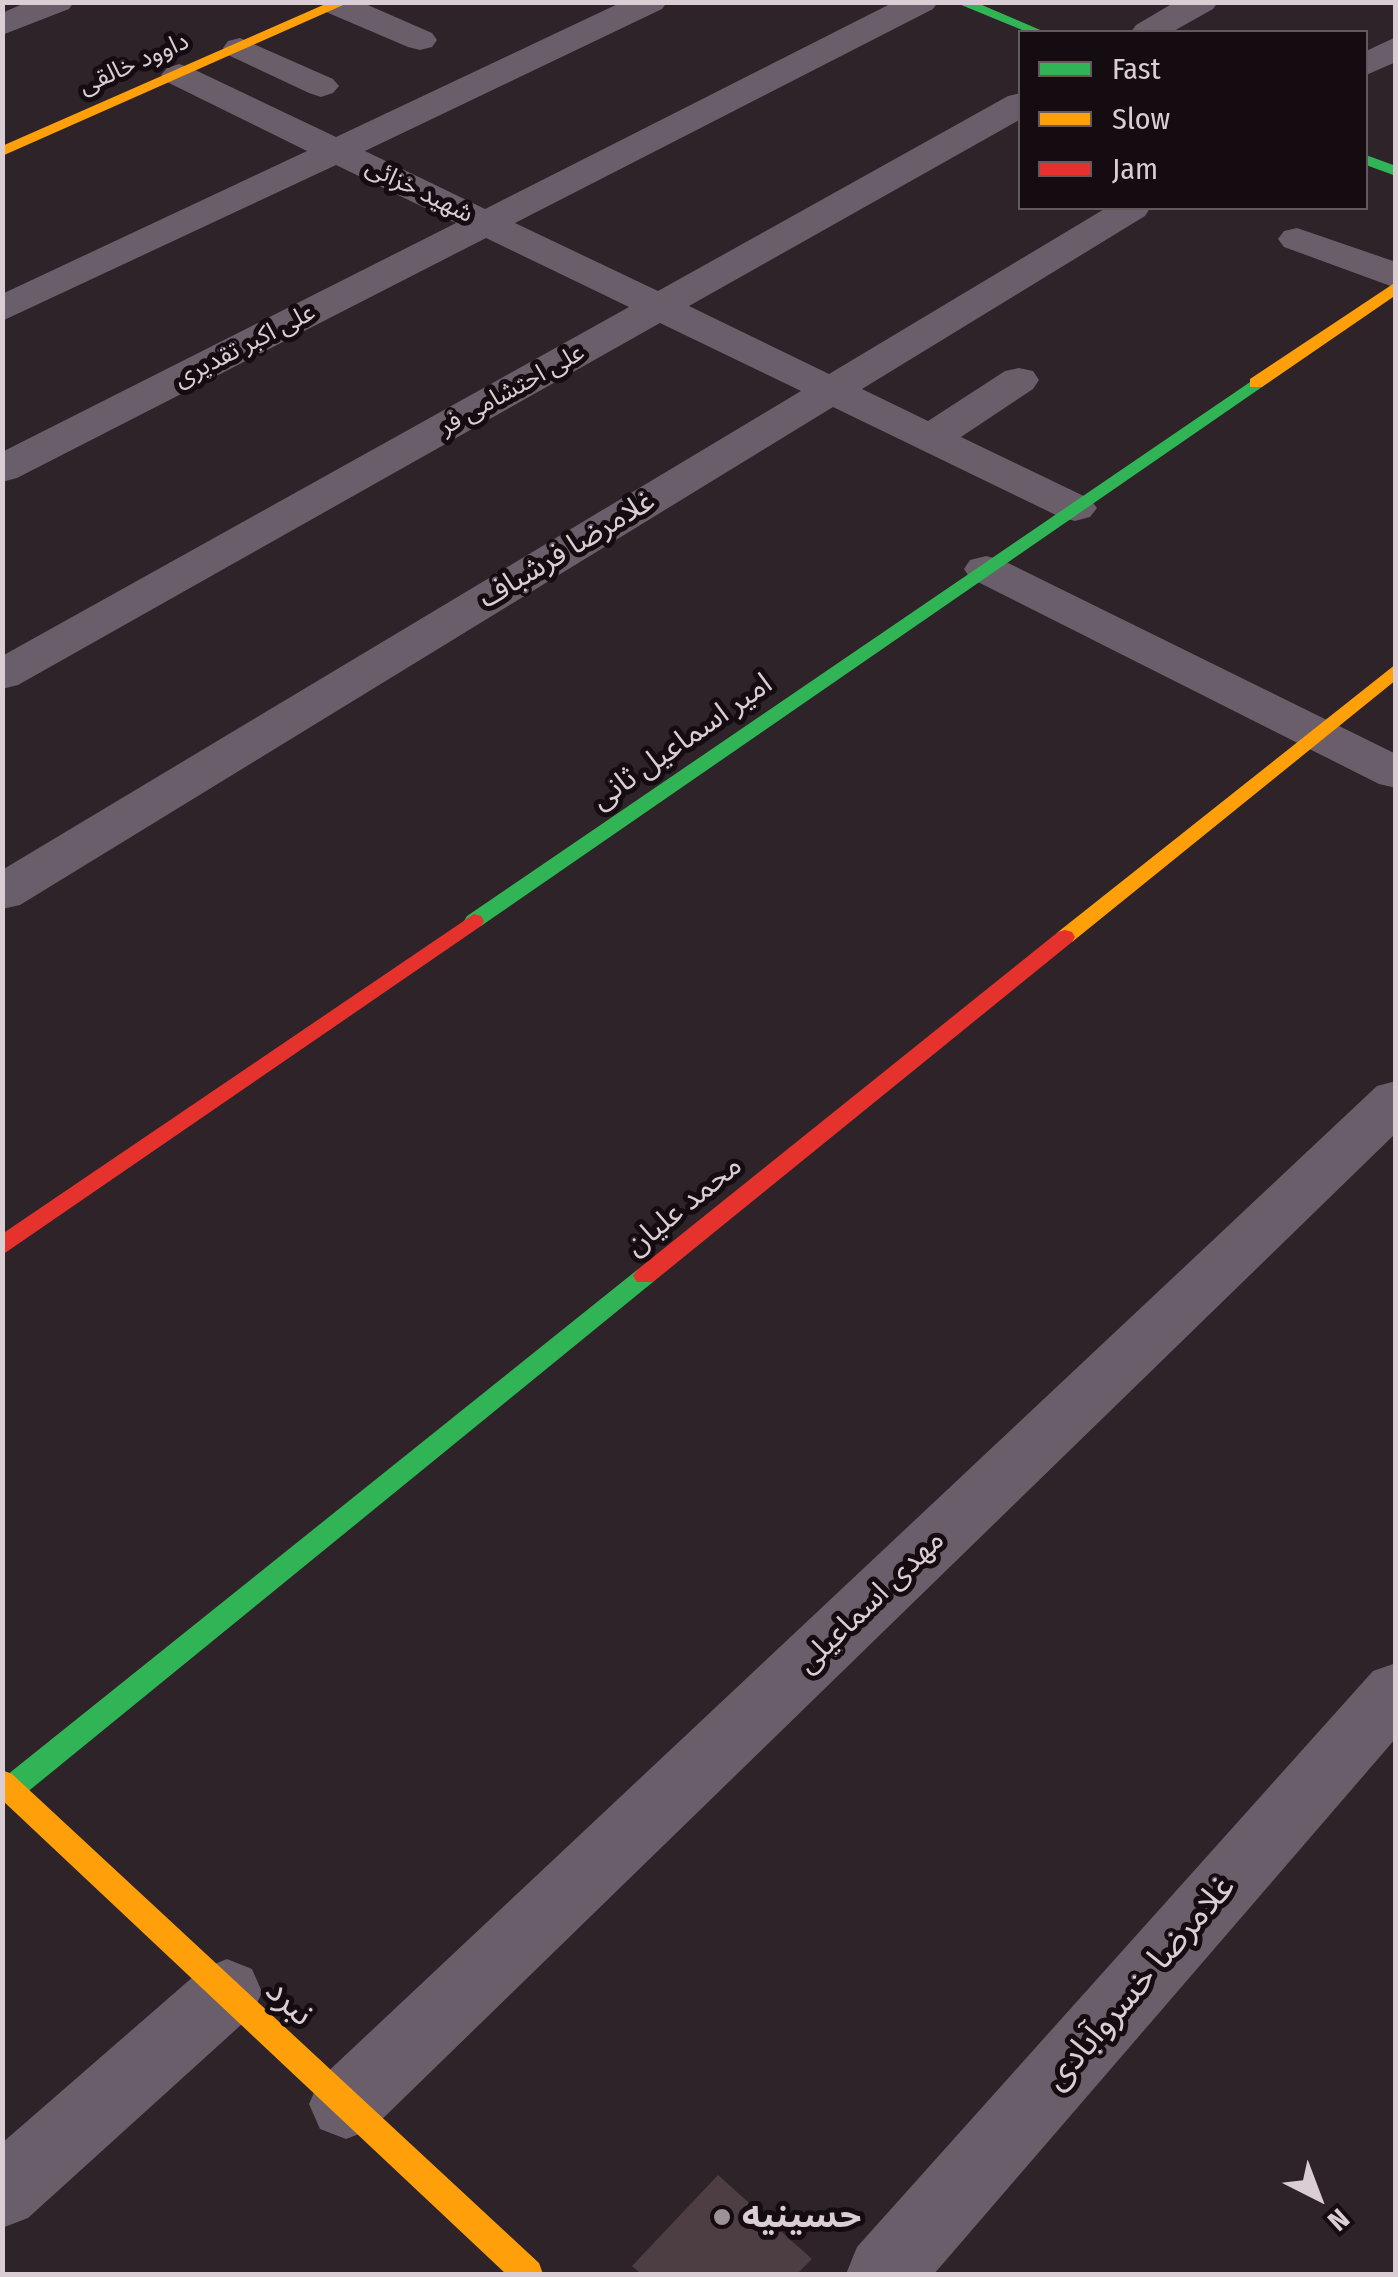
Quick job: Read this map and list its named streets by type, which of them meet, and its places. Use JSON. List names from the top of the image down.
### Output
{
  "streets": {
    "street": [
      "داوود خالقی",
      "شهید خزائی",
      "علی اکبر تقدیری",
      "علی احتشامی فر",
      "غلامرضا فرشباف",
      "امیر اسماعیل ثانی",
      "محمد علیان",
      "مهدی اسماعیلی",
      "غلامرضا خسروآبادی",
      "نبرد"
    ]
  },
  "crossings": [
    ["داوود خالقی", "شهید خزائی"],
    ["شهید خزائی", "علی اکبر تقدیری"],
    ["شهید خزائی", "علی احتشامی فر"],
    ["شهید خزائی", "غلامرضا فرشباف"],
    ["شهید خزائی", "امیر اسماعیل ثانی"],
    ["محمد علیان", "نبرد"],
    ["مهدی اسماعیلی", "نبرد"]
  ],
  "places": ["حسینیه"],
  "legend": ["Fast", "Slow", "Jam"],
  "north": "bottom right"
}
